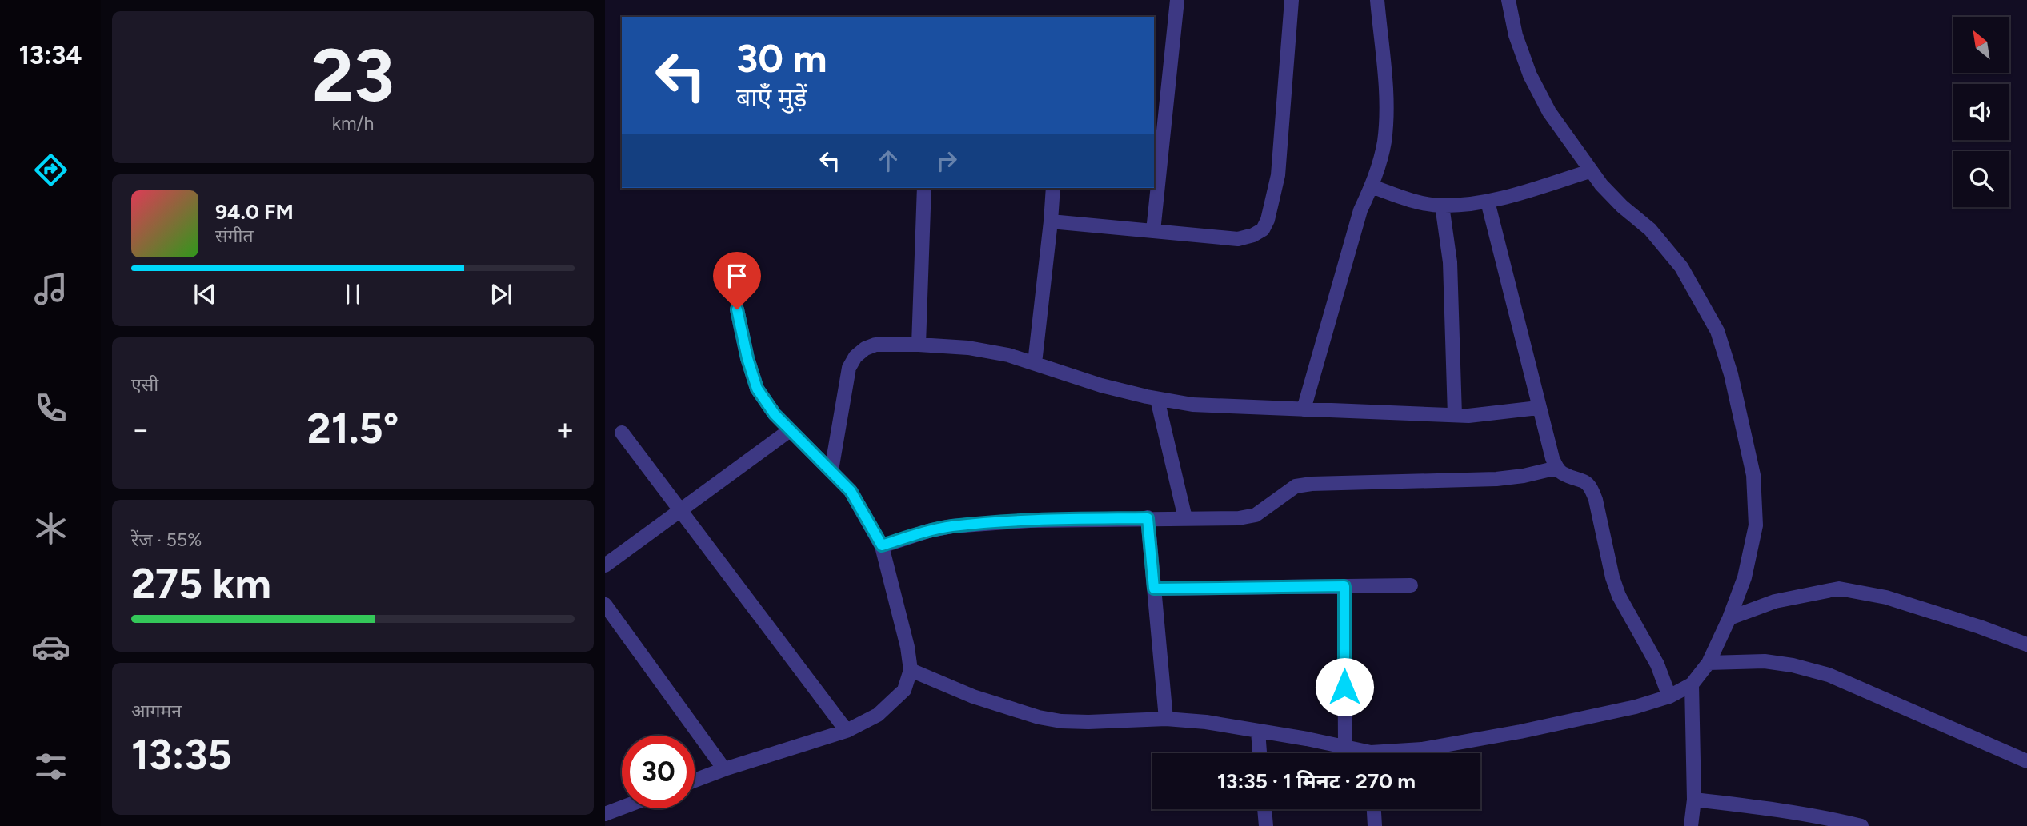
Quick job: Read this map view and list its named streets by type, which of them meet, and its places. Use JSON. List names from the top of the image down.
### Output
{
  "north": "top left",
  "page": {
    "tabs": "13:34",
    "tile": [
      ["23", "km/h"],
      "एसी",
      ["रेंज · 55%", "275 km"],
      ["आगमन", "13:35"]
    ],
    "turn": ["30 m", "बाएँ मुड़ें"],
    "song": ["94.0 FM", "संगीत"],
    "heat": ["−", "21.5°", "+"],
    "limit": "30",
    "trip": "13:35 · 1 मिनट · 270 m"
  }
}
